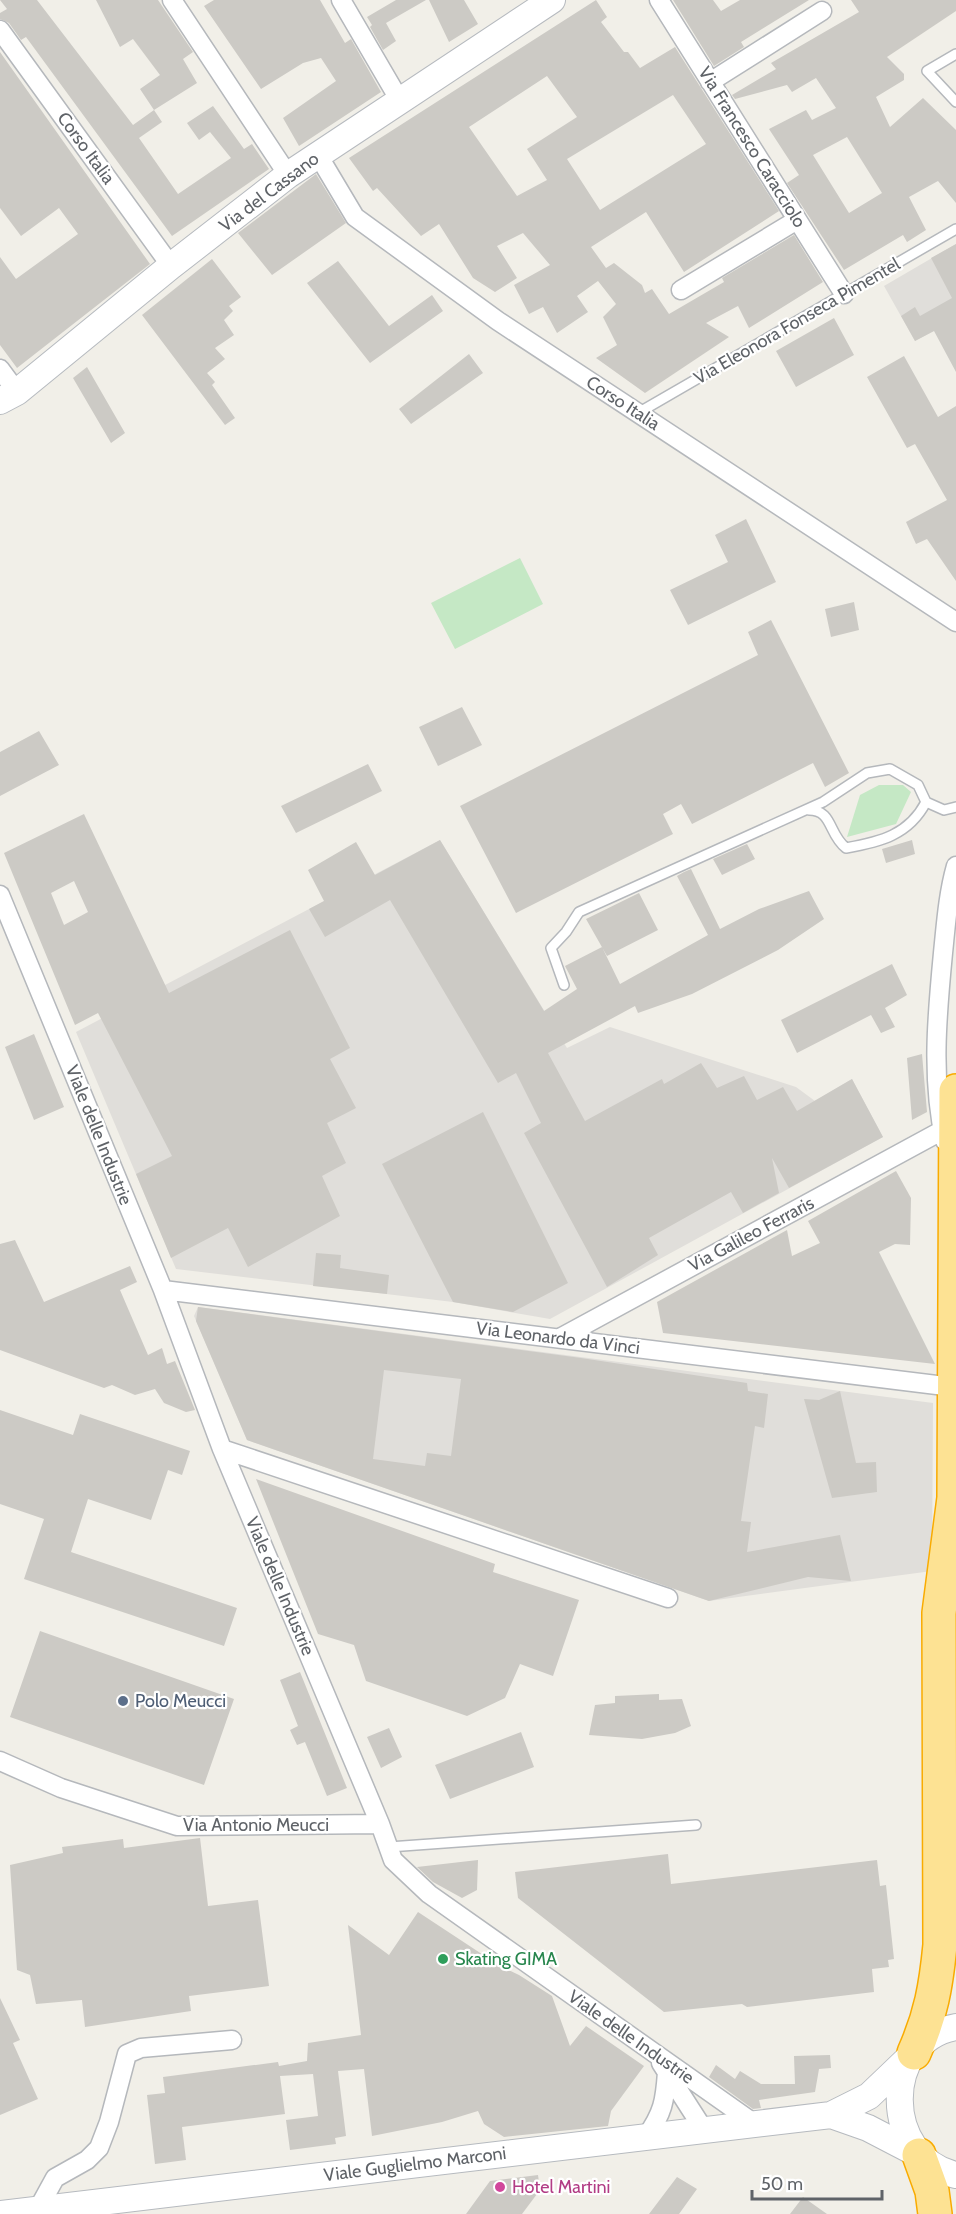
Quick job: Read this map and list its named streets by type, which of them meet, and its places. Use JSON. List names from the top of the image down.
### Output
{
  "streets": {
    "street": [
      "Via Francesco Caracciolo",
      "Corso Italia",
      "Via del Cassano",
      "Viale delle Industrie",
      "Via Galileo Ferraris",
      "Via Leonardo da Vinci",
      "Via Antonio Meucci",
      "Viale Guglielmo Marconi"
    ],
    "lane": ["Via Eleonora Fonseca Pimentel"]
  },
  "crossings": [
    ["Via Francesco Caracciolo", "Via Eleonora Fonseca Pimentel"],
    ["Corso Italia", "Via del Cassano"],
    ["Corso Italia", "Via Eleonora Fonseca Pimentel"],
    ["Viale delle Industrie", "Via Leonardo da Vinci"],
    ["Viale delle Industrie", "Via Antonio Meucci"],
    ["Viale delle Industrie", "Viale Guglielmo Marconi"],
    ["Via Galileo Ferraris", "Via Leonardo da Vinci"]
  ],
  "places": ["Polo Meucci", "Skating GIMA", "Hotel Martini"],
  "scale_bar": "50 m"
}
